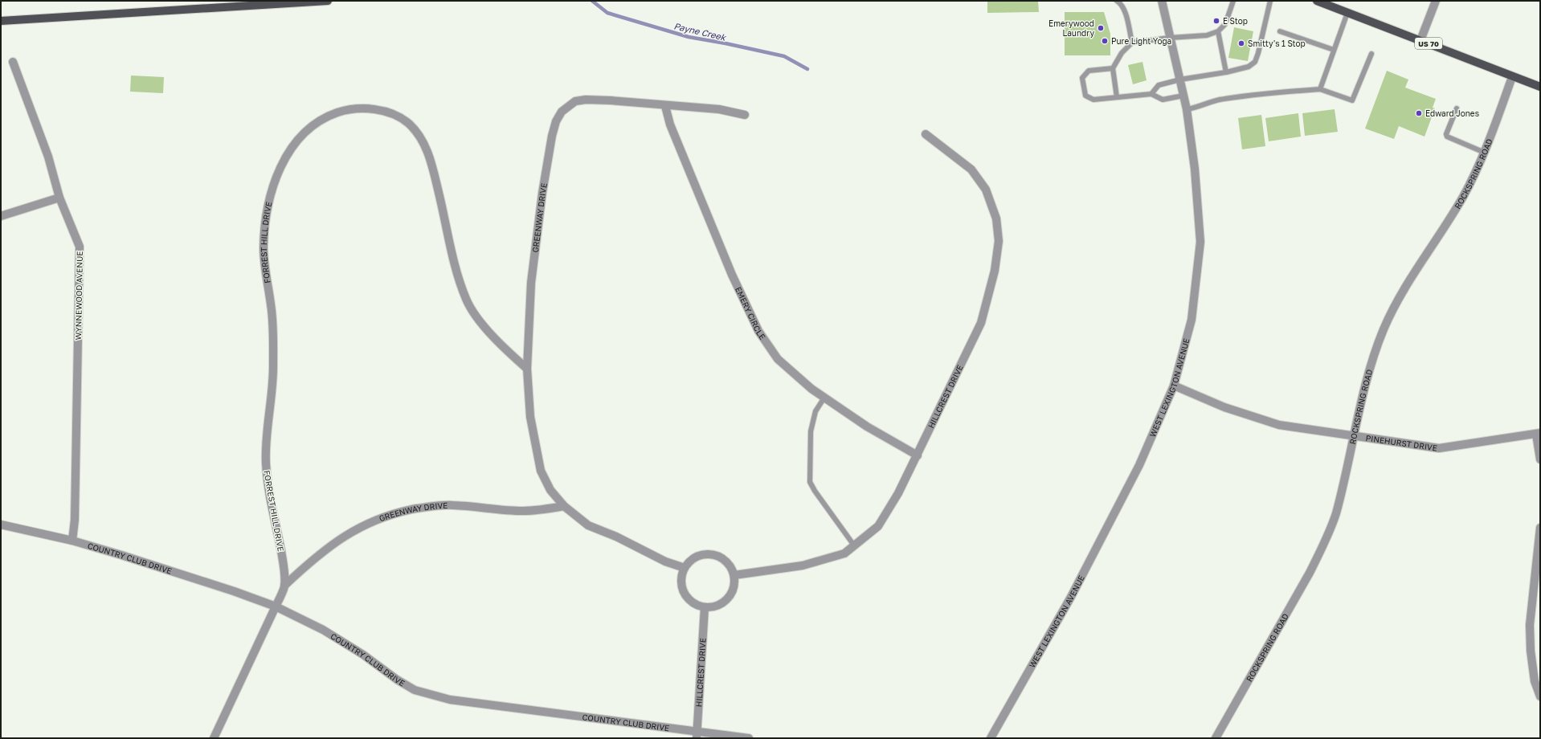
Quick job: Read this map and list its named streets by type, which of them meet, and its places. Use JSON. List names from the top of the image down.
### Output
{
  "streets": {
    "main road": ["US 70"],
    "street": [
      "ROCKSPRING ROAD",
      "GREENWAY DRIVE",
      "FORREST HILL DRIVE",
      "WYNNEWOOD AVENUE",
      "EMERY CIRCLE",
      "WEST LEXINGTON AVENUE",
      "HILLCREST DRIVE",
      "PINEHURST DRIVE",
      "COUNTRY CLUB DRIVE"
    ]
  },
  "crossings": [
    ["US 70", "ROCKSPRING ROAD"],
    ["ROCKSPRING ROAD", "PINEHURST DRIVE"],
    ["GREENWAY DRIVE", "FORREST HILL DRIVE"],
    ["GREENWAY DRIVE", "EMERY CIRCLE"],
    ["GREENWAY DRIVE", "HILLCREST DRIVE"],
    ["FORREST HILL DRIVE", "COUNTRY CLUB DRIVE"],
    ["WYNNEWOOD AVENUE", "COUNTRY CLUB DRIVE"],
    ["EMERY CIRCLE", "HILLCREST DRIVE"],
    ["WEST LEXINGTON AVENUE", "PINEHURST DRIVE"],
    ["HILLCREST DRIVE", "COUNTRY CLUB DRIVE"]
  ],
  "water": ["Payne Creek"],
  "places": [
    "E Stop",
    "Emerywood Laundry",
    "Pure Light Yoga",
    "Smitty's 1 Stop",
    "Edward Jones"
  ]
}
